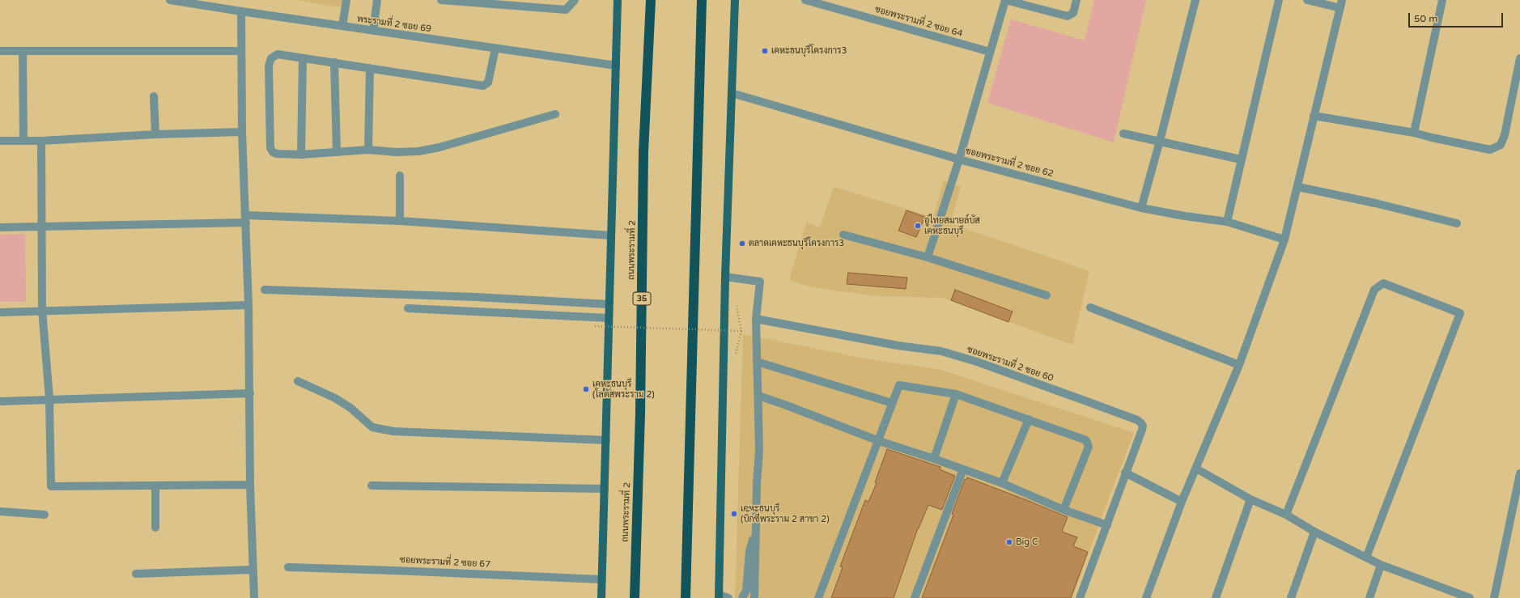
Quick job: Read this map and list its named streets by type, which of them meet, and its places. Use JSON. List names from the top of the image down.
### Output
{
  "streets": {
    "highway": ["ถนนพระรามที่ 2", "35"],
    "street": [
      "ซอยพระรามที่ 2 ซอย 64",
      "พระรามที่ 2 ซอย 69",
      "ซอยพระรามที่ 2 ซอย 62",
      "ซอยพระรามที่ 2 ซอย 60",
      "ซอยพระรามที่ 2 ซอย 67"
    ]
  },
  "places": [
    "เคหะธนบุรีโครงการ3",
    "อู่ไทยสมายล์บัส เคหะธนบุรี",
    "ตลาดเคหะธนบุรีโครงการ3",
    "เคหะธนบุรี (โลตัสพระราม 2)",
    "เคหะธนบุรี (บิ๊กซีพระราม 2 สาขา 2)",
    "Big C"
  ],
  "scale_bar": "50 m"
}
